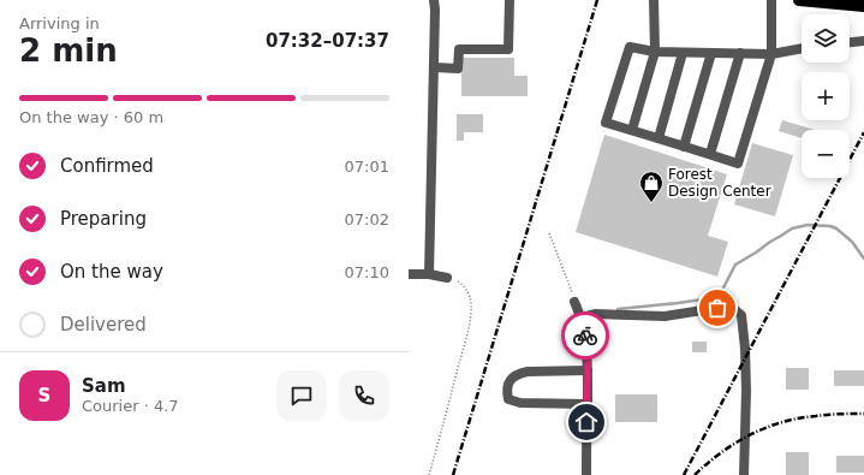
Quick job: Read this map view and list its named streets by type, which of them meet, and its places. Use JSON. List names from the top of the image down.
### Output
{
  "places": {
    "shop": ["Forest Design Center"]
  },
  "page": {
    "heading": ["2 min", "Arriving in", "07:32–07:37"],
    "panel": ["Sam", "Courier · 4.7"],
    "map_buttons": ["+", "−"],
    "bar": "On the way · 60 m",
    "list": [
      ["Confirmed", "07:01"],
      ["Preparing", "07:02"],
      ["On the way", "07:10"],
      "Delivered"
    ],
    "round": "S"
  }
}
